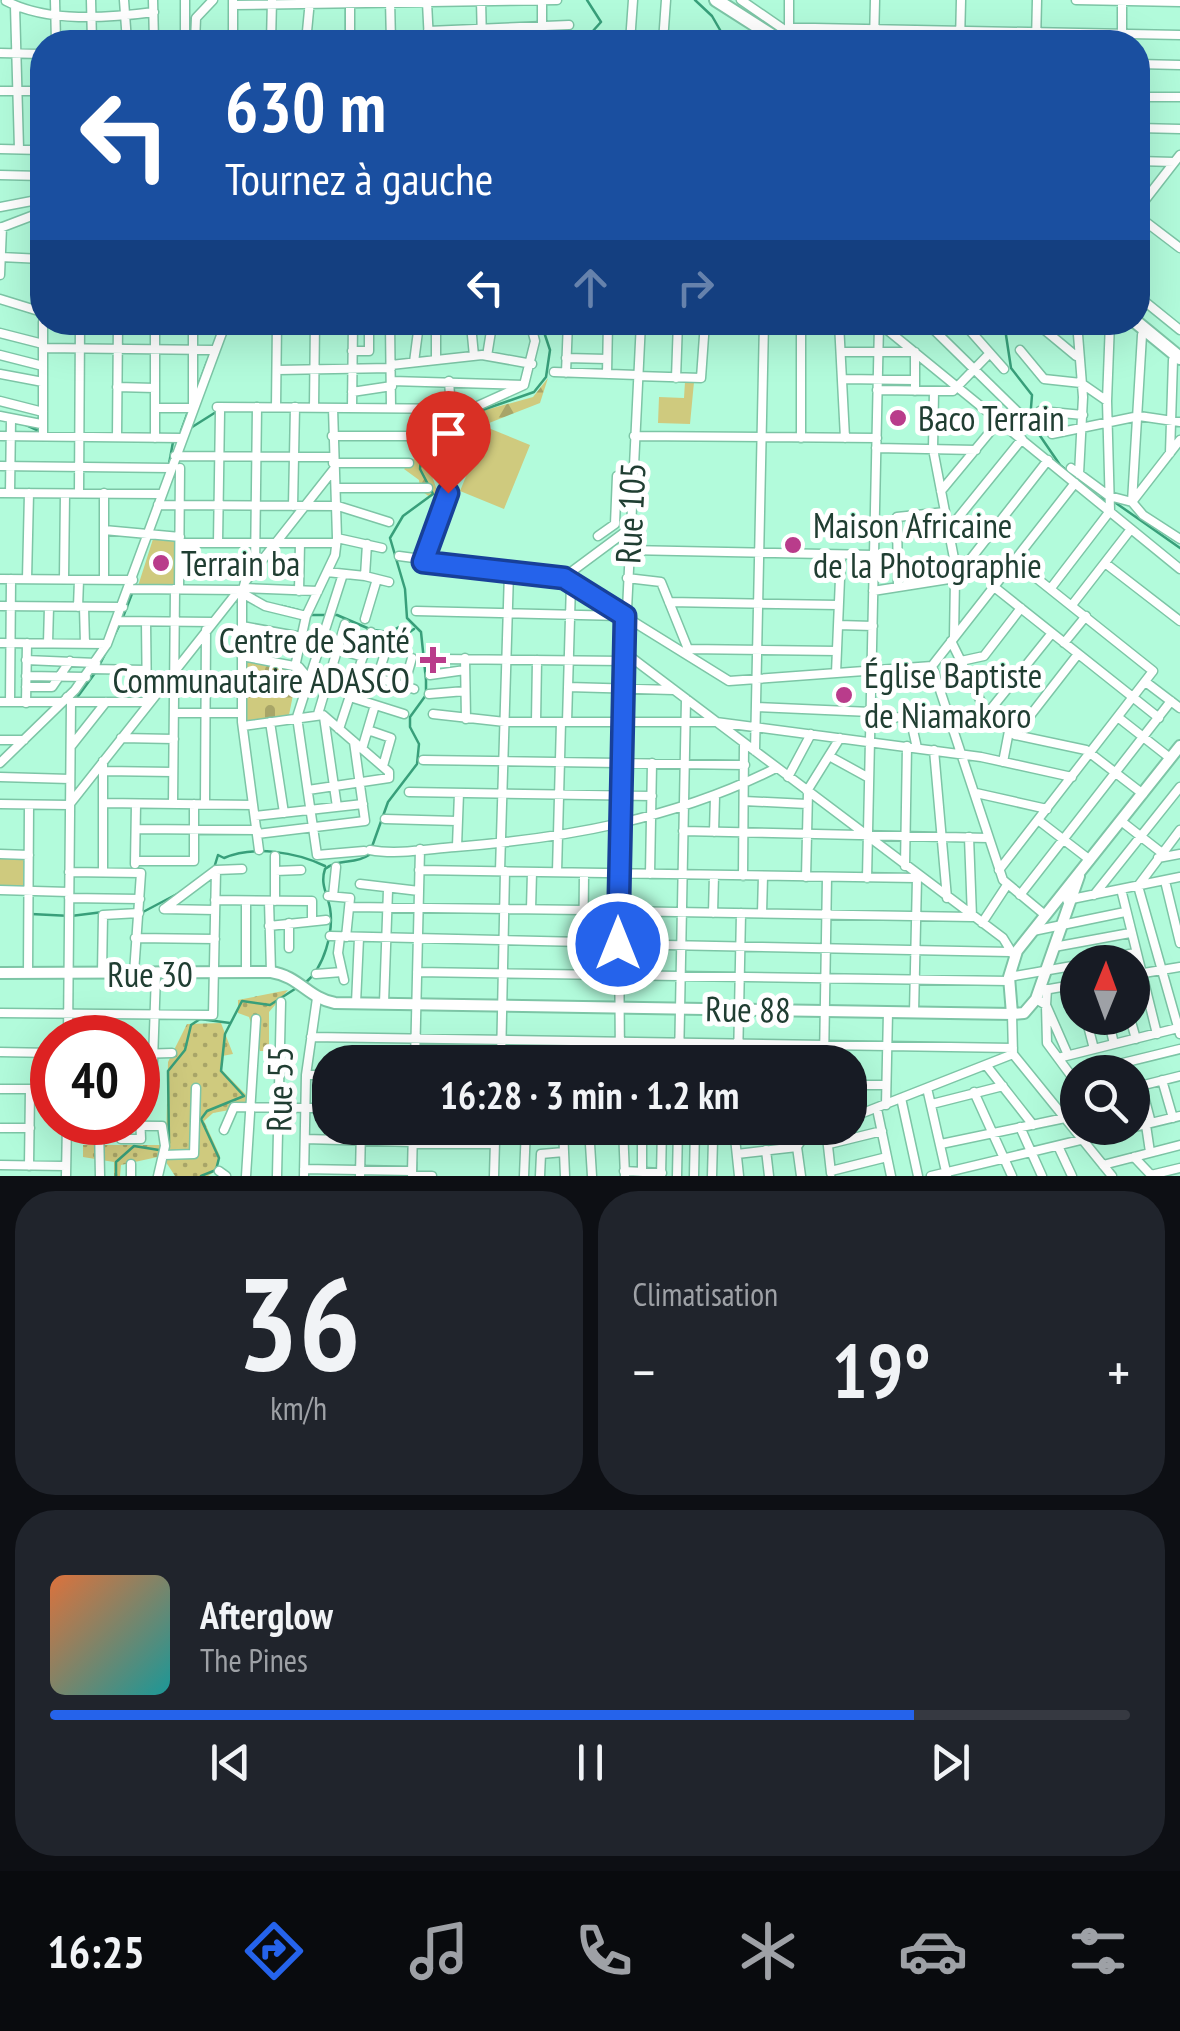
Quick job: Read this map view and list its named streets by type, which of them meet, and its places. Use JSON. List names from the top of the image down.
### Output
{
  "streets": {
    "main road": ["Rue 30", "Rue 88"],
    "street": ["Rue 105", "Rue 55"]
  },
  "crossings": [
    ["Rue 105", "Rue 88"],
    ["Rue 30", "Rue 88"]
  ],
  "places": {
    "other": [
      "Baco Terrain",
      "Maison Africaine de la Photographie",
      "Terrain ba",
      "Église Baptiste de Niamakoro"
    ],
    "health": ["Centre de Santé Communautaire ADASCO"]
  },
  "north": "top",
  "page": {
    "turn": ["630 m", "Tournez à gauche"],
    "limit": "40",
    "trip": "16:28 · 3 min · 1.2 km",
    "tile": [
      ["36", "km/h"],
      "Climatisation"
    ],
    "heat": ["−", "19°", "+"],
    "song": ["Afterglow", "The Pines"],
    "tabs": "16:25"
  }
}
